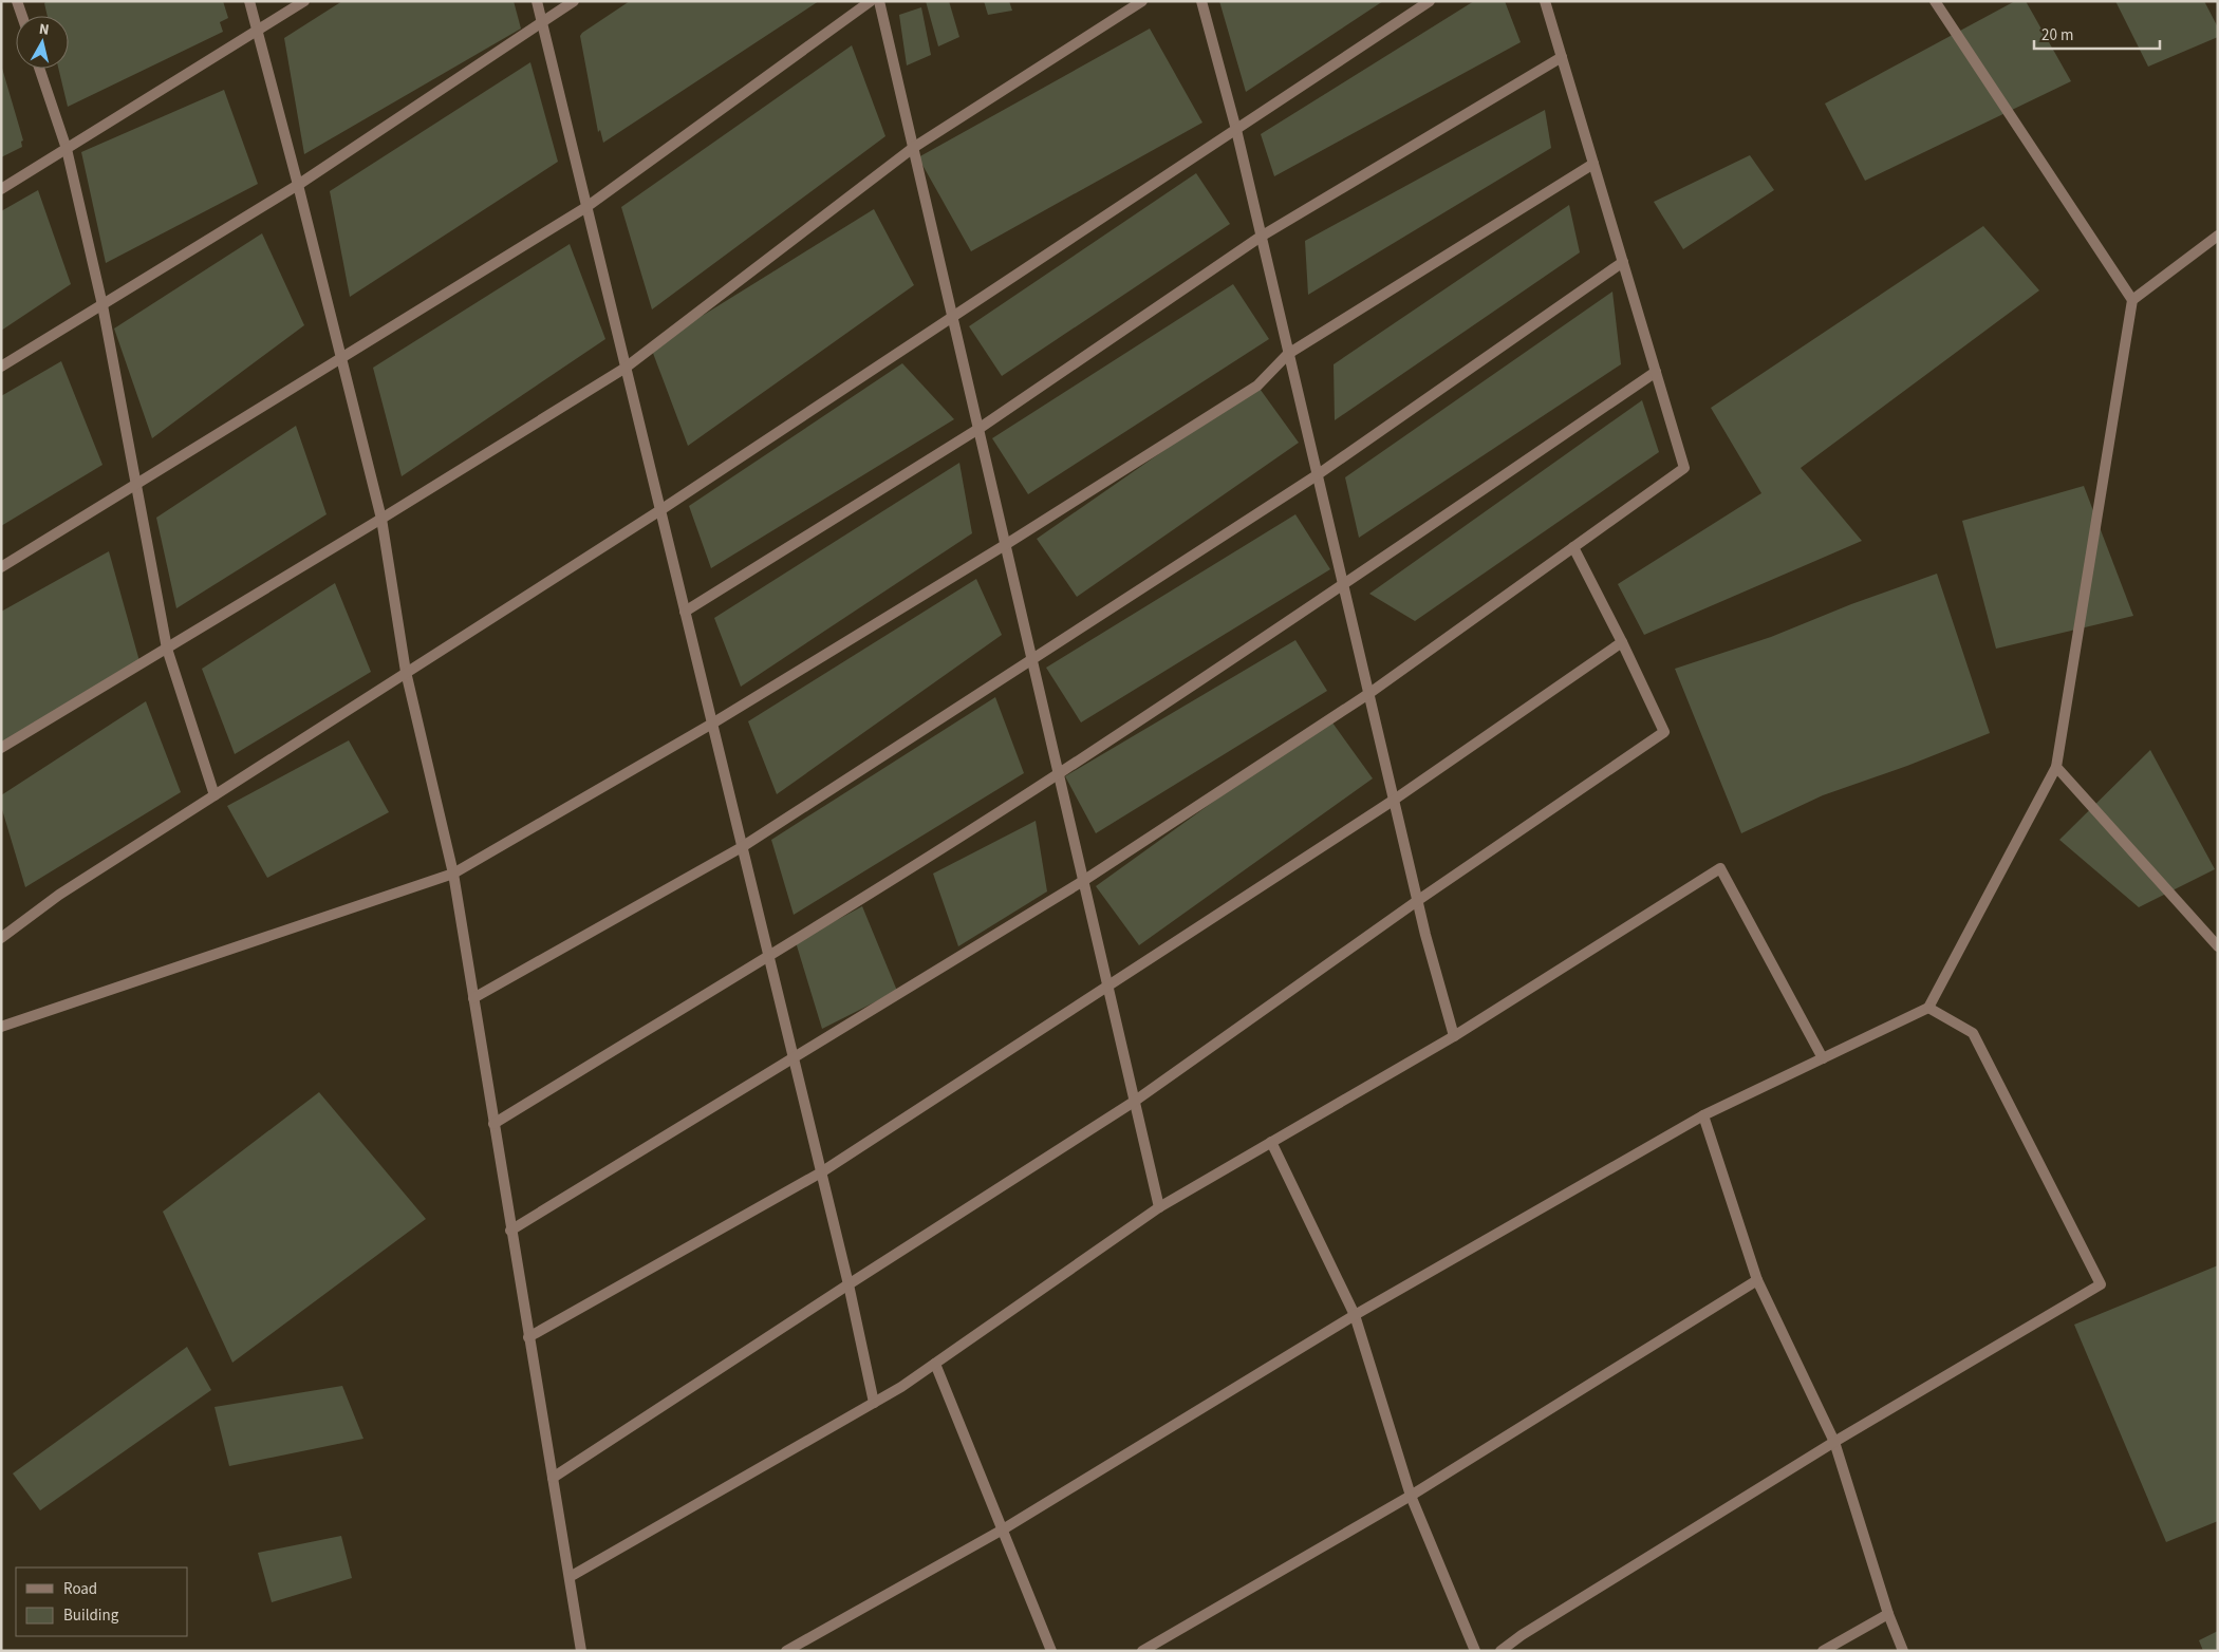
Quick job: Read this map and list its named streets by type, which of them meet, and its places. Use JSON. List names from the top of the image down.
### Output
{
  "legend": ["Road", "Building"],
  "scale_bar": "20 m",
  "north": "top"
}
